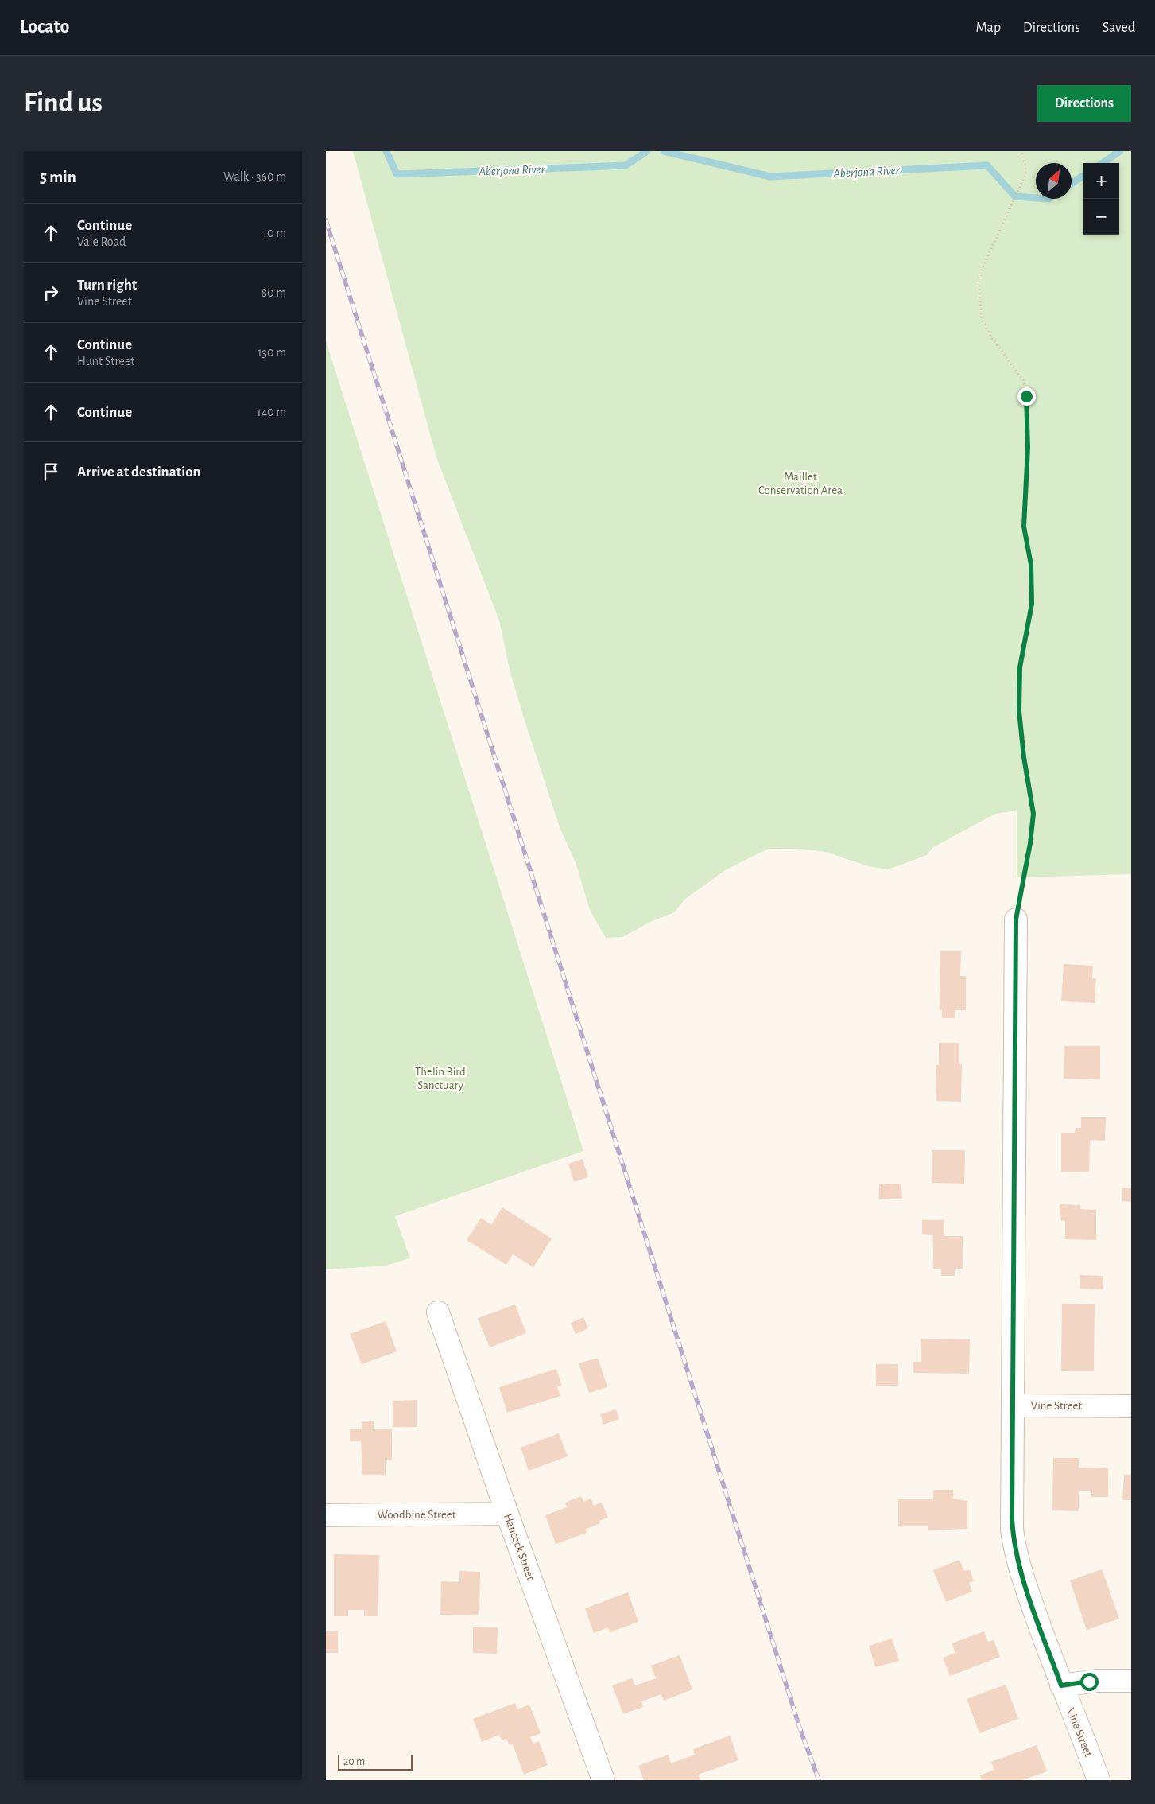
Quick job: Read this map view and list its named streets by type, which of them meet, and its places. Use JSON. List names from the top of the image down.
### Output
{
  "streets": {
    "street": ["Vine Street", "Woodbine Street", "Hancock Street"]
  },
  "crossings": [
    ["Woodbine Street", "Hancock Street"]
  ],
  "water": ["Aberjona River"],
  "parks": ["Maillet Conservation Area", "Thelin Bird Sanctuary"],
  "scale_bar": "20 m",
  "north": "top right",
  "page": {
    "header": "Locato",
    "nav": ["Map", "Directions", "Saved"],
    "buttons": "Directions",
    "title": "Find us",
    "heading": ["5 min", "Walk · 360 m"],
    "map_buttons": ["+", "−"],
    "list": [
      ["Continue", "Vale Road", "10 m"],
      ["Turn right", "Vine Street", "80 m"],
      ["Continue", "Hunt Street", "130 m"],
      ["Continue", "140 m"],
      "Arrive at destination"
    ],
    "scale": "20 m"
  }
}
